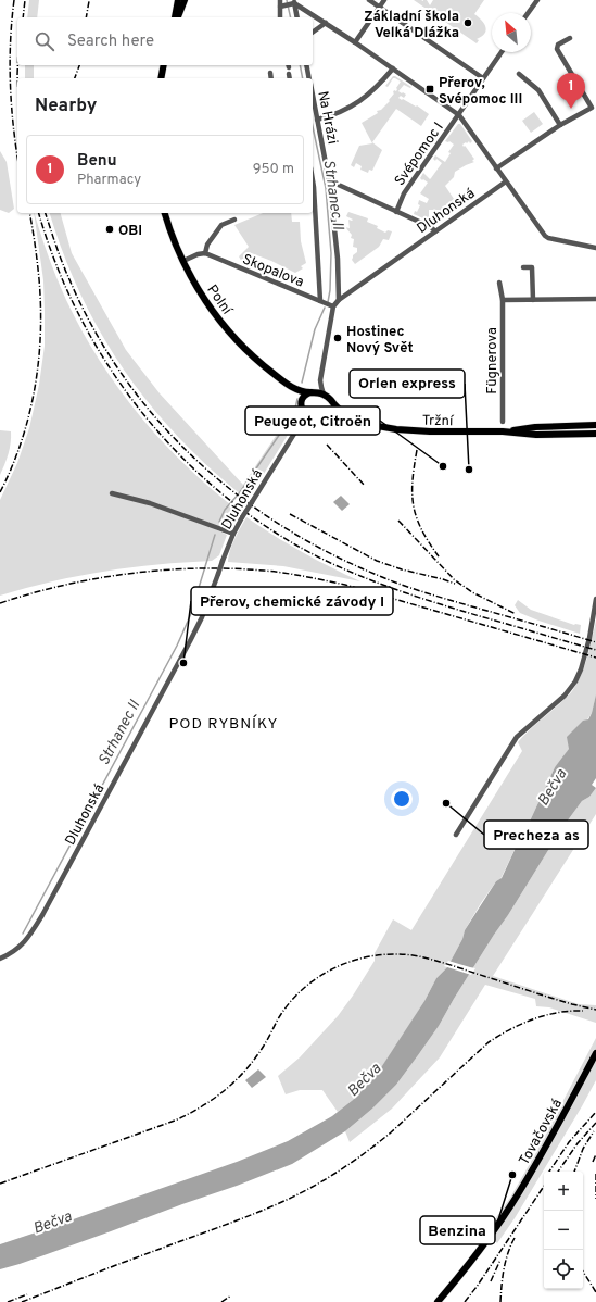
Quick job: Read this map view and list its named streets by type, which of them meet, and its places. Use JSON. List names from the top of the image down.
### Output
{
  "streets": {
    "main road": [
      "Dluhonská",
      "Polní",
      "Tržní",
      "Tovačovská"
    ],
    "street": [
      "Na Hrázi",
      "Svépomoc I",
      "Skopalova",
      "Fügnerova"
    ]
  },
  "crossings": [
    ["Na Hrázi", "Svépomoc I"],
    ["Dluhonská", "Skopalova"],
    ["Dluhonská", "Polní"],
    ["Dluhonská", "Tržní"],
    ["Polní", "Tržní"]
  ],
  "districts": ["POD RYBNÍKY"],
  "water": ["Strhanec II", "Bečva"],
  "places": {
    "other": [
      "Základní škola Velká Dlážka",
      "OBI",
      "Hostinec Nový Svět",
      "Peugeot, Citroën",
      "Orlen express",
      "Přerov, chemické závody I",
      "Precheza as",
      "Benzina"
    ],
    "transit": ["Přerov, Svépomoc III"]
  },
  "north": "top left",
  "page": {
    "search": "Search here",
    "pins": "1",
    "heading": "Nearby",
    "list": [
      {
        "mark": "1",
        "name": "Benu",
        "note": "Pharmacy",
        "value": "950 m"
      }
    ],
    "map_buttons": ["+", "−"]
  }
}
